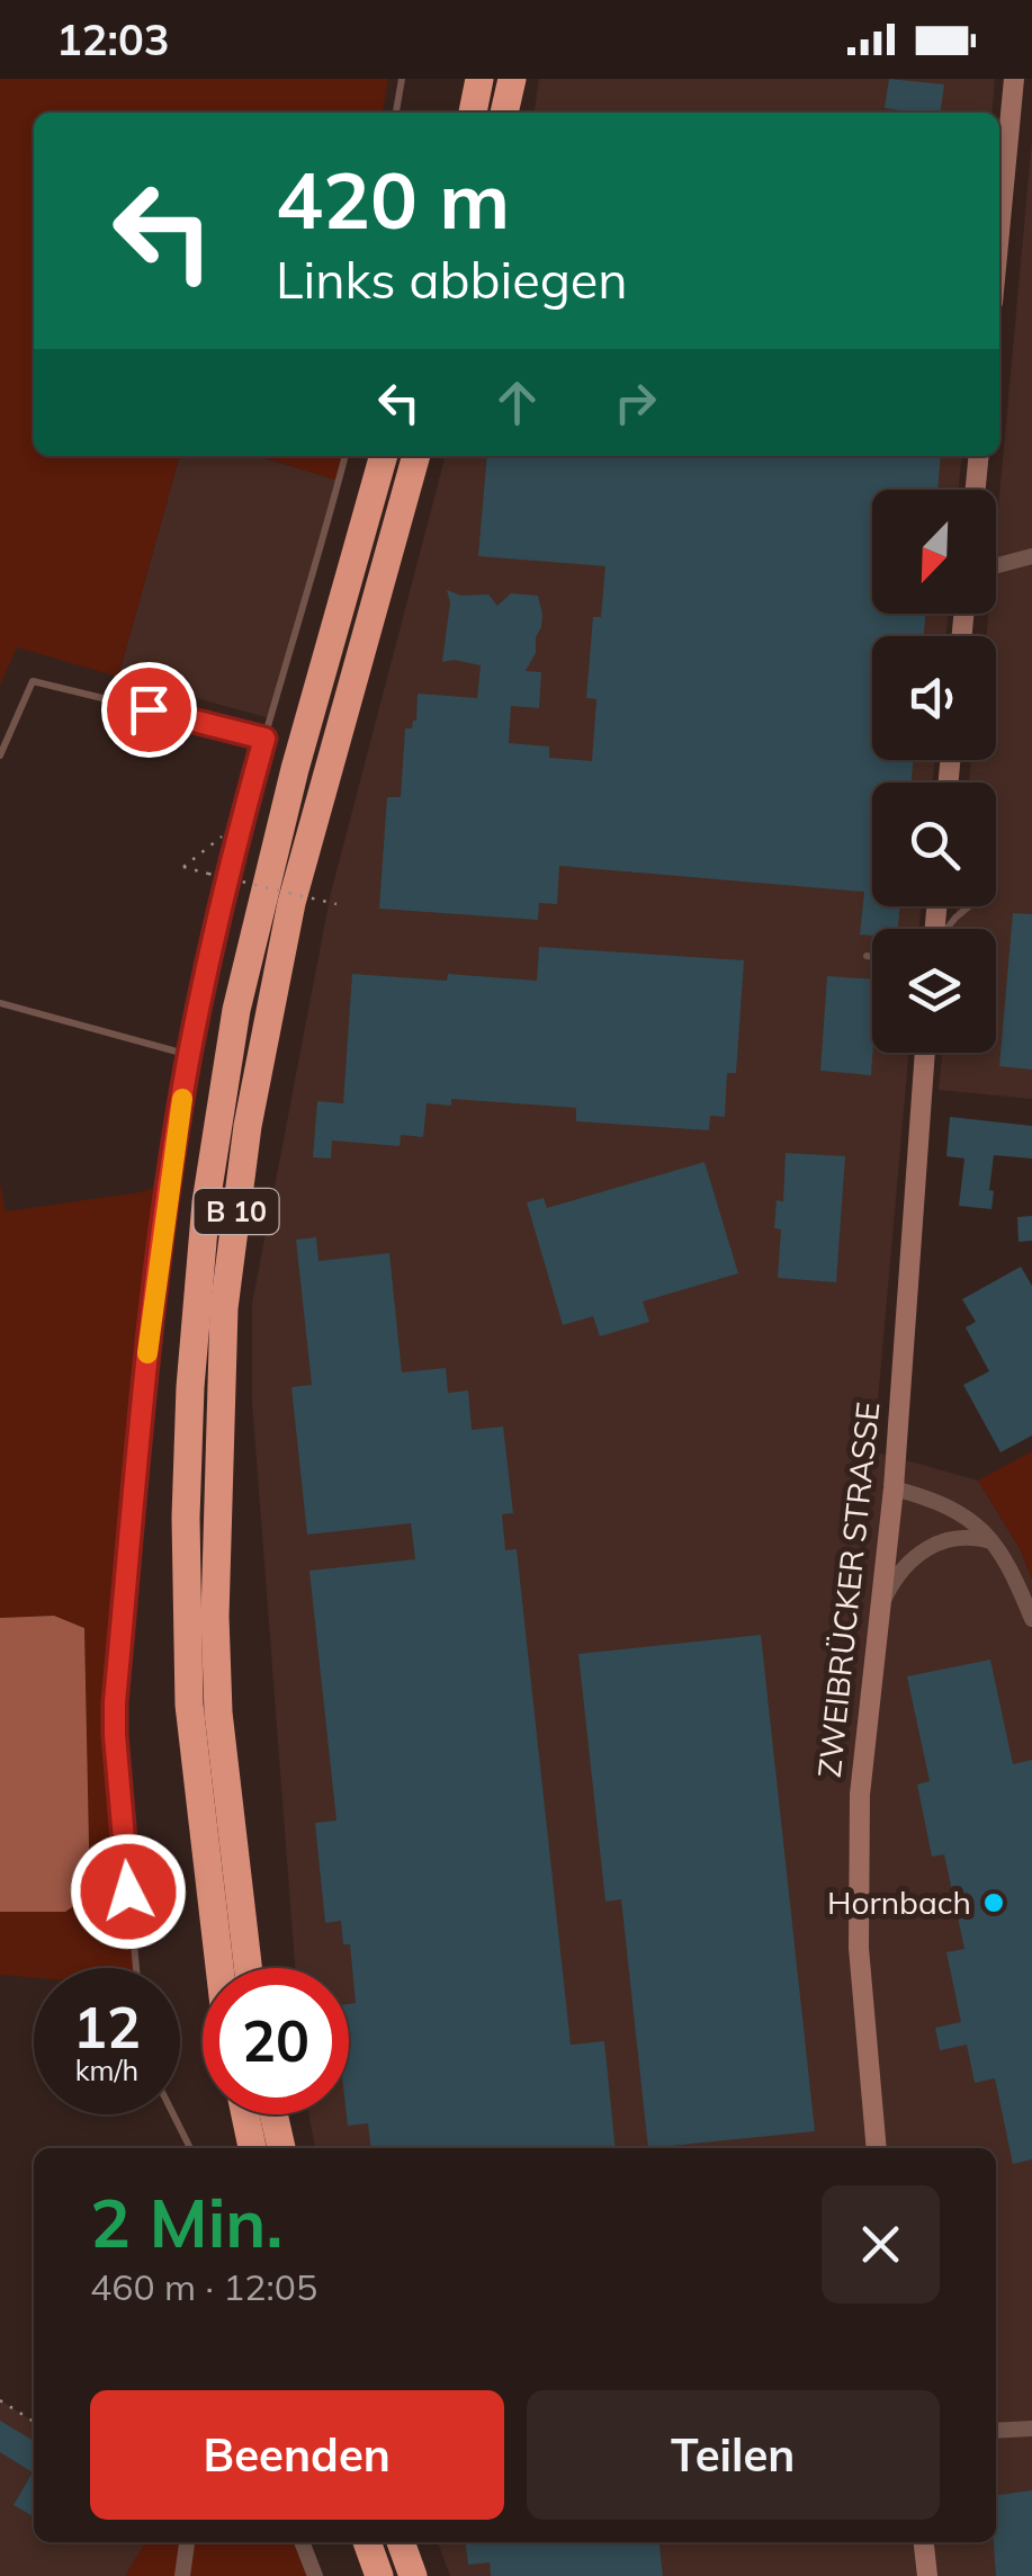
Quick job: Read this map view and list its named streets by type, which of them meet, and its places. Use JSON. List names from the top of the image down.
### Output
{
  "streets": {
    "highway": ["B 10"],
    "street": ["ZWEIBRÜCKER STRASSE"]
  },
  "places": ["Hornbach"],
  "north": "bottom left",
  "page": {
    "status": "12:03",
    "turn": ["420 m", "Links abbiegen"],
    "speed": "12 km/h",
    "limit": "20",
    "heading": ["2 Min.", "460 m · 12:05"],
    "buttons": ["Beenden", "Teilen"]
  }
}
